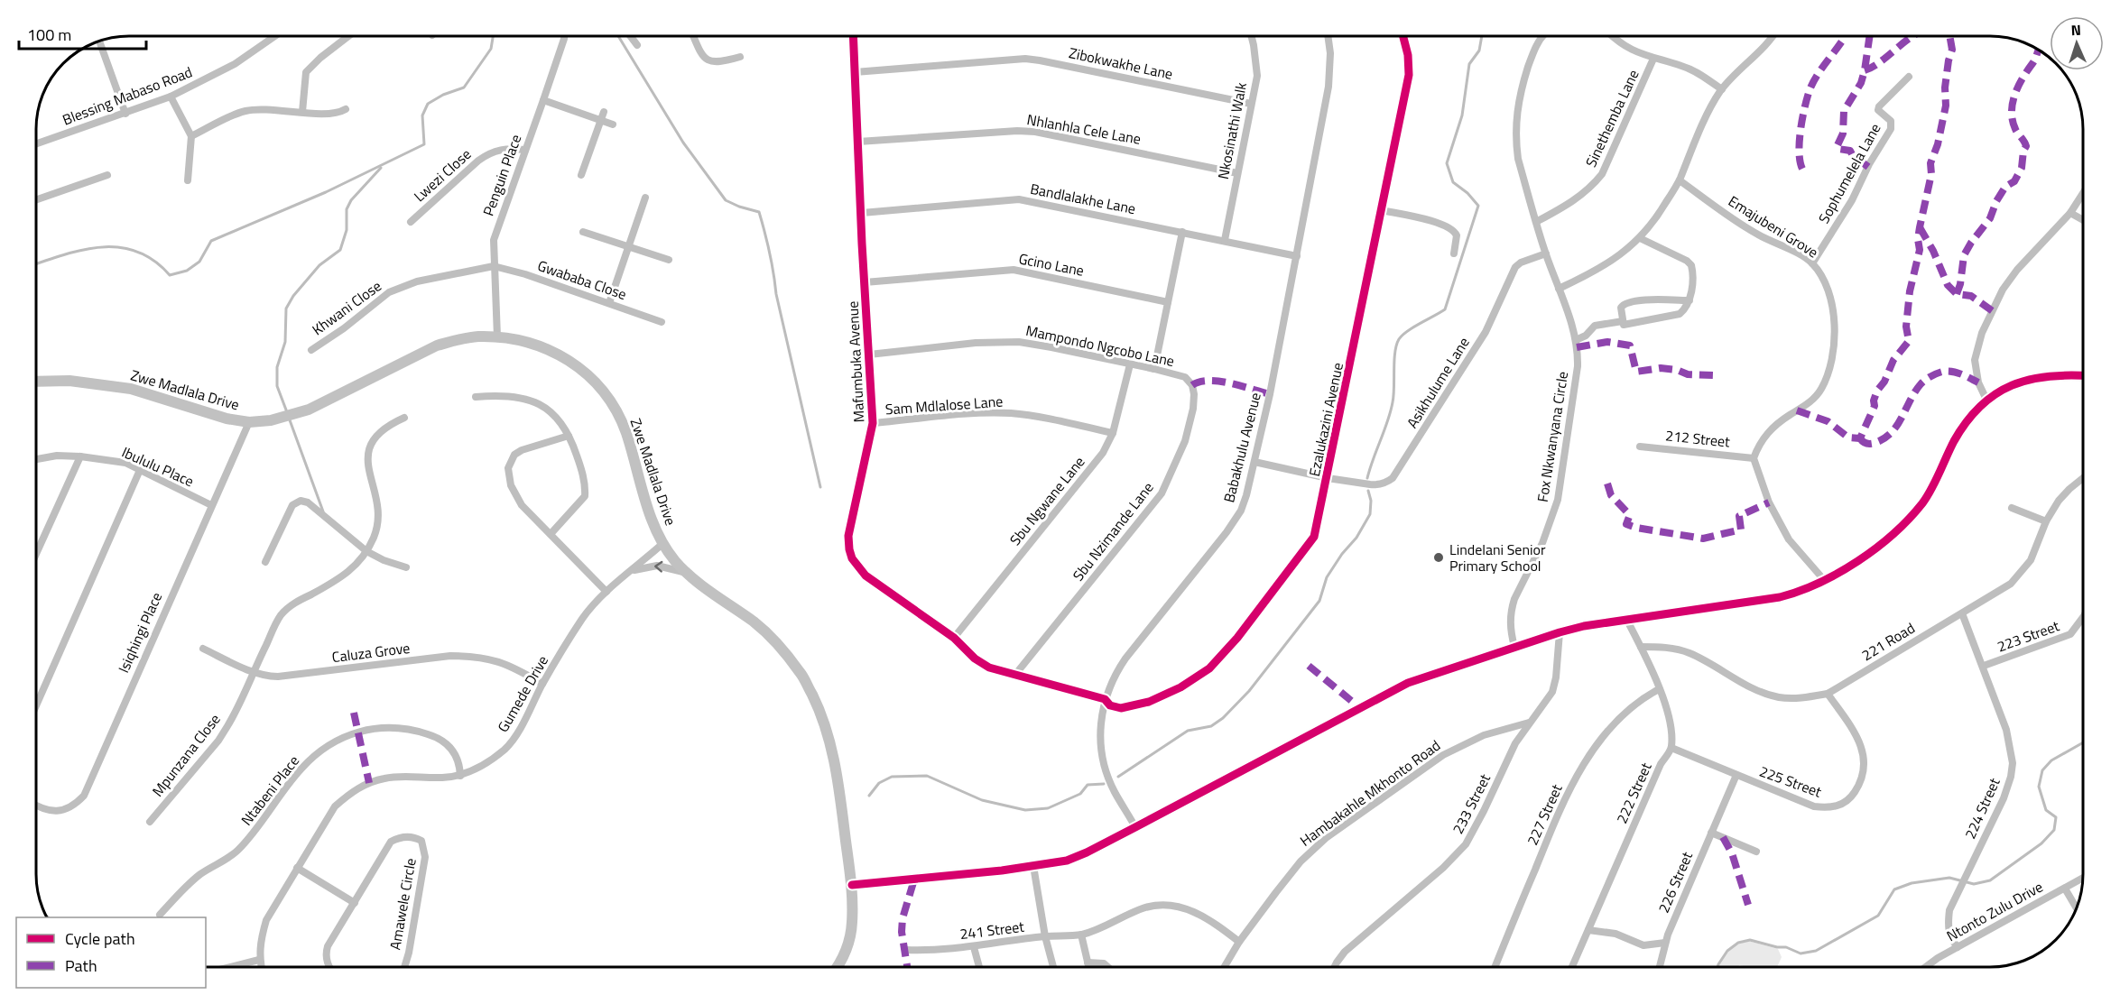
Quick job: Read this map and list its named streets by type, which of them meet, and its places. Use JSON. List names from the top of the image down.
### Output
{
  "streets": {
    "street": [
      "Zibokwakhe Lane",
      "Blessing Mabaso Road",
      "Sinethemba Lane",
      "Nhlanhla Cele Lane",
      "Nkosinathi Walk",
      "Sophumelela Lane",
      "Lwezi Close",
      "Penguin Place",
      "Bandlalakhe Lane",
      "Emajubeni Grove",
      "Gcino Lane",
      "Gwababa Close",
      "Khwani Close",
      "Mampondo Ngcobo Lane",
      "Mafumbuka Avenue",
      "Asikhulume Lane",
      "Zwe Madlala Drive",
      "Sam Mdlalose Lane",
      "Ezalukazini Avenue",
      "Fox Nkwanyana Circle",
      "212 Street",
      "Babakhulu Avenue",
      "Ibululu Place",
      "Sbu Ngwane Lane",
      "Sbu Nzimande Lane",
      "Isiqhingi Place",
      "223 Street",
      "221 Road",
      "Caluza Grove",
      "Gumede Drive",
      "Mpunzana Close",
      "225 Street",
      "Ntabeni Place",
      "Hambakahle Mkhonto Road",
      "222 Street",
      "233 Street",
      "224 Street",
      "227 Street",
      "226 Street",
      "Amawele Circle",
      "Ntonto Zulu Drive",
      "241 Street"
    ]
  },
  "crossings": [
    ["Zibokwakhe Lane", "Nkosinathi Walk"],
    ["Zibokwakhe Lane", "Mafumbuka Avenue"],
    ["Sinethemba Lane", "Fox Nkwanyana Circle"],
    ["Nhlanhla Cele Lane", "Nkosinathi Walk"],
    ["Nhlanhla Cele Lane", "Mafumbuka Avenue"],
    ["Nkosinathi Walk", "Bandlalakhe Lane"],
    ["Sophumelela Lane", "Emajubeni Grove"],
    ["Lwezi Close", "Penguin Place"],
    ["Penguin Place", "Gwababa Close"],
    ["Penguin Place", "Khwani Close"],
    ["Penguin Place", "Zwe Madlala Drive"],
    ["Bandlalakhe Lane", "Mafumbuka Avenue"],
    ["Bandlalakhe Lane", "Babakhulu Avenue"],
    ["Emajubeni Grove", "212 Street"],
    ["Gcino Lane", "Mafumbuka Avenue"],
    ["Gwababa Close", "Khwani Close"],
    ["Mampondo Ngcobo Lane", "Mafumbuka Avenue"],
    ["Mampondo Ngcobo Lane", "Sbu Ngwane Lane"],
    ["Mampondo Ngcobo Lane", "Sbu Nzimande Lane"],
    ["Mafumbuka Avenue", "Sam Mdlalose Lane"],
    ["Mafumbuka Avenue", "Ezalukazini Avenue"],
    ["Mafumbuka Avenue", "Babakhulu Avenue"],
    ["Mafumbuka Avenue", "Sbu Ngwane Lane"],
    ["Mafumbuka Avenue", "Sbu Nzimande Lane"],
    ["Asikhulume Lane", "Ezalukazini Avenue"],
    ["Asikhulume Lane", "Fox Nkwanyana Circle"],
    ["Asikhulume Lane", "Babakhulu Avenue"],
    ["Zwe Madlala Drive", "Isiqhingi Place"],
    ["Zwe Madlala Drive", "Gumede Drive"],
    ["Sam Mdlalose Lane", "Sbu Ngwane Lane"],
    ["Ezalukazini Avenue", "Babakhulu Avenue"],
    ["Ibululu Place", "Isiqhingi Place"],
    ["223 Street", "224 Street"],
    ["221 Road", "225 Street"],
    ["221 Road", "224 Street"],
    ["Caluza Grove", "Gumede Drive"],
    ["Caluza Grove", "Mpunzana Close"],
    ["Gumede Drive", "Ntabeni Place"],
    ["225 Street", "222 Street"],
    ["225 Street", "226 Street"],
    ["Hambakahle Mkhonto Road", "233 Street"],
    ["Hambakahle Mkhonto Road", "241 Street"],
    ["224 Street", "Ntonto Zulu Drive"]
  ],
  "places": ["Lindelani Senior Primary School"],
  "legend": ["Cycle path", "Path"],
  "scale_bar": "100 m",
  "north": "top"
}
